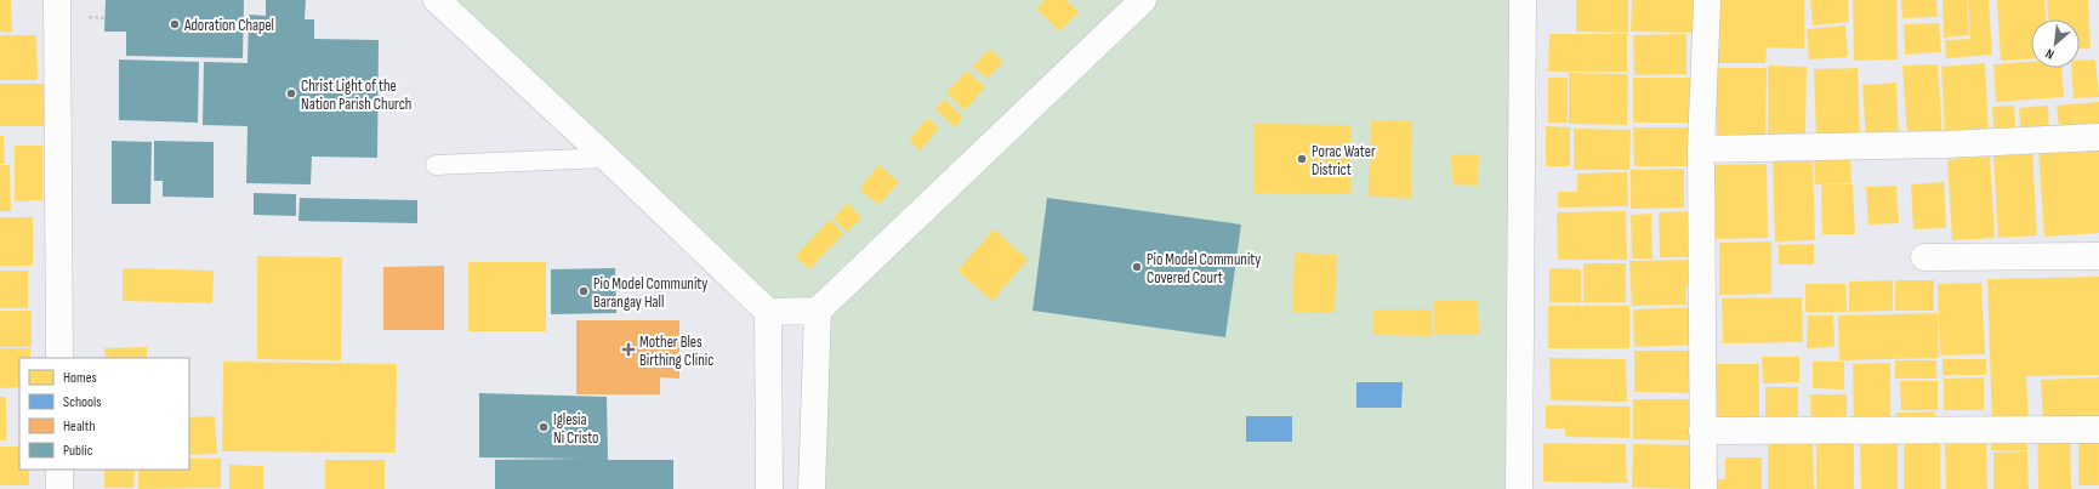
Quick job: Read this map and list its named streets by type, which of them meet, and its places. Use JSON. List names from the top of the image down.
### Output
{
  "places": {
    "other": [
      "Adoration Chapel",
      "Christ Light of the Nation Parish Church",
      "Porac Water District",
      "Pio Model Community Covered Court",
      "Pio Model Community Barangay Hall",
      "Iglesia Ni Cristo"
    ],
    "health": ["Mother Bles Birthing Clinic"]
  },
  "legend": [
    "Homes",
    "Schools",
    "Health",
    "Public"
  ],
  "north": "bottom left"
}
